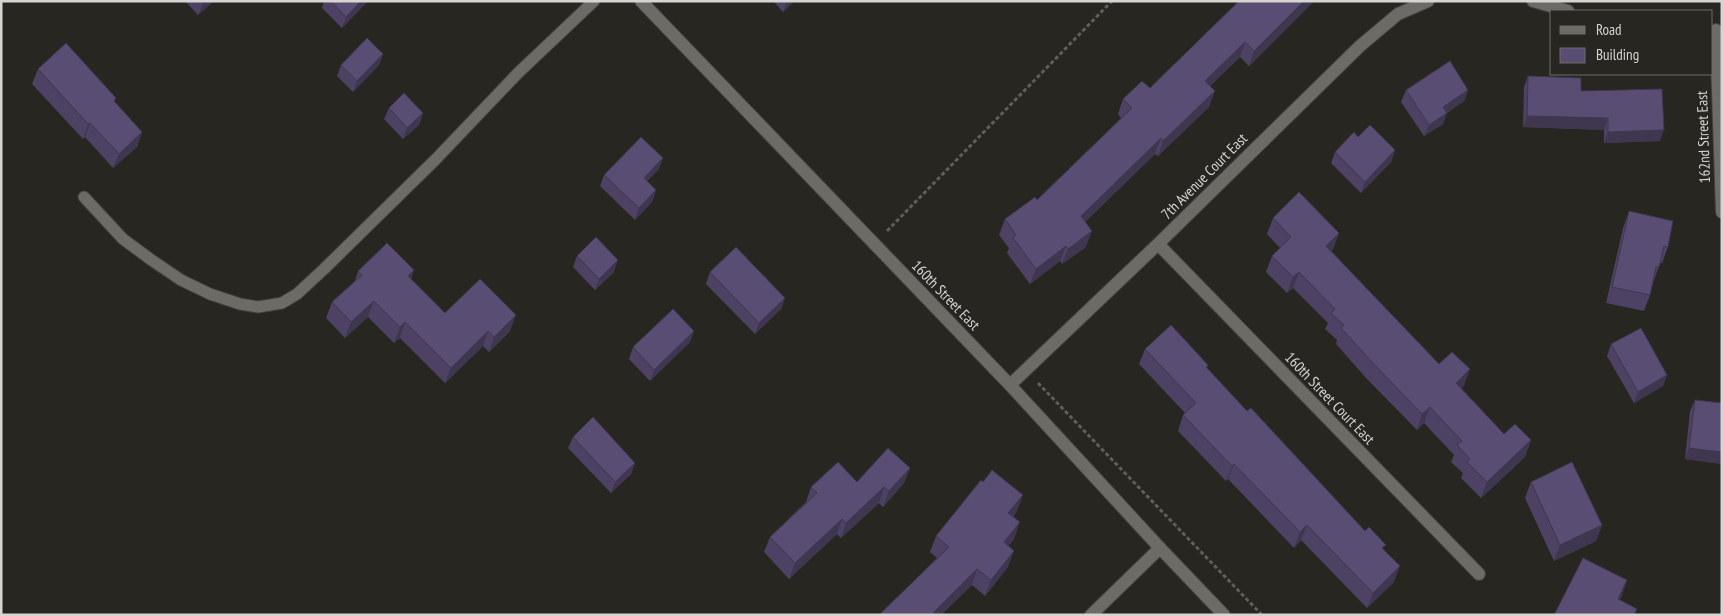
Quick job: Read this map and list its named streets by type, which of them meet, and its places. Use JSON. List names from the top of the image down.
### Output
{
  "streets": {
    "street": [
      "162nd Street East",
      "7th Avenue Court East",
      "160th Street East",
      "160th Street Court East"
    ]
  },
  "crossings": [
    ["7th Avenue Court East", "160th Street East"],
    ["7th Avenue Court East", "160th Street Court East"]
  ],
  "legend": ["Road", "Building"]
}
